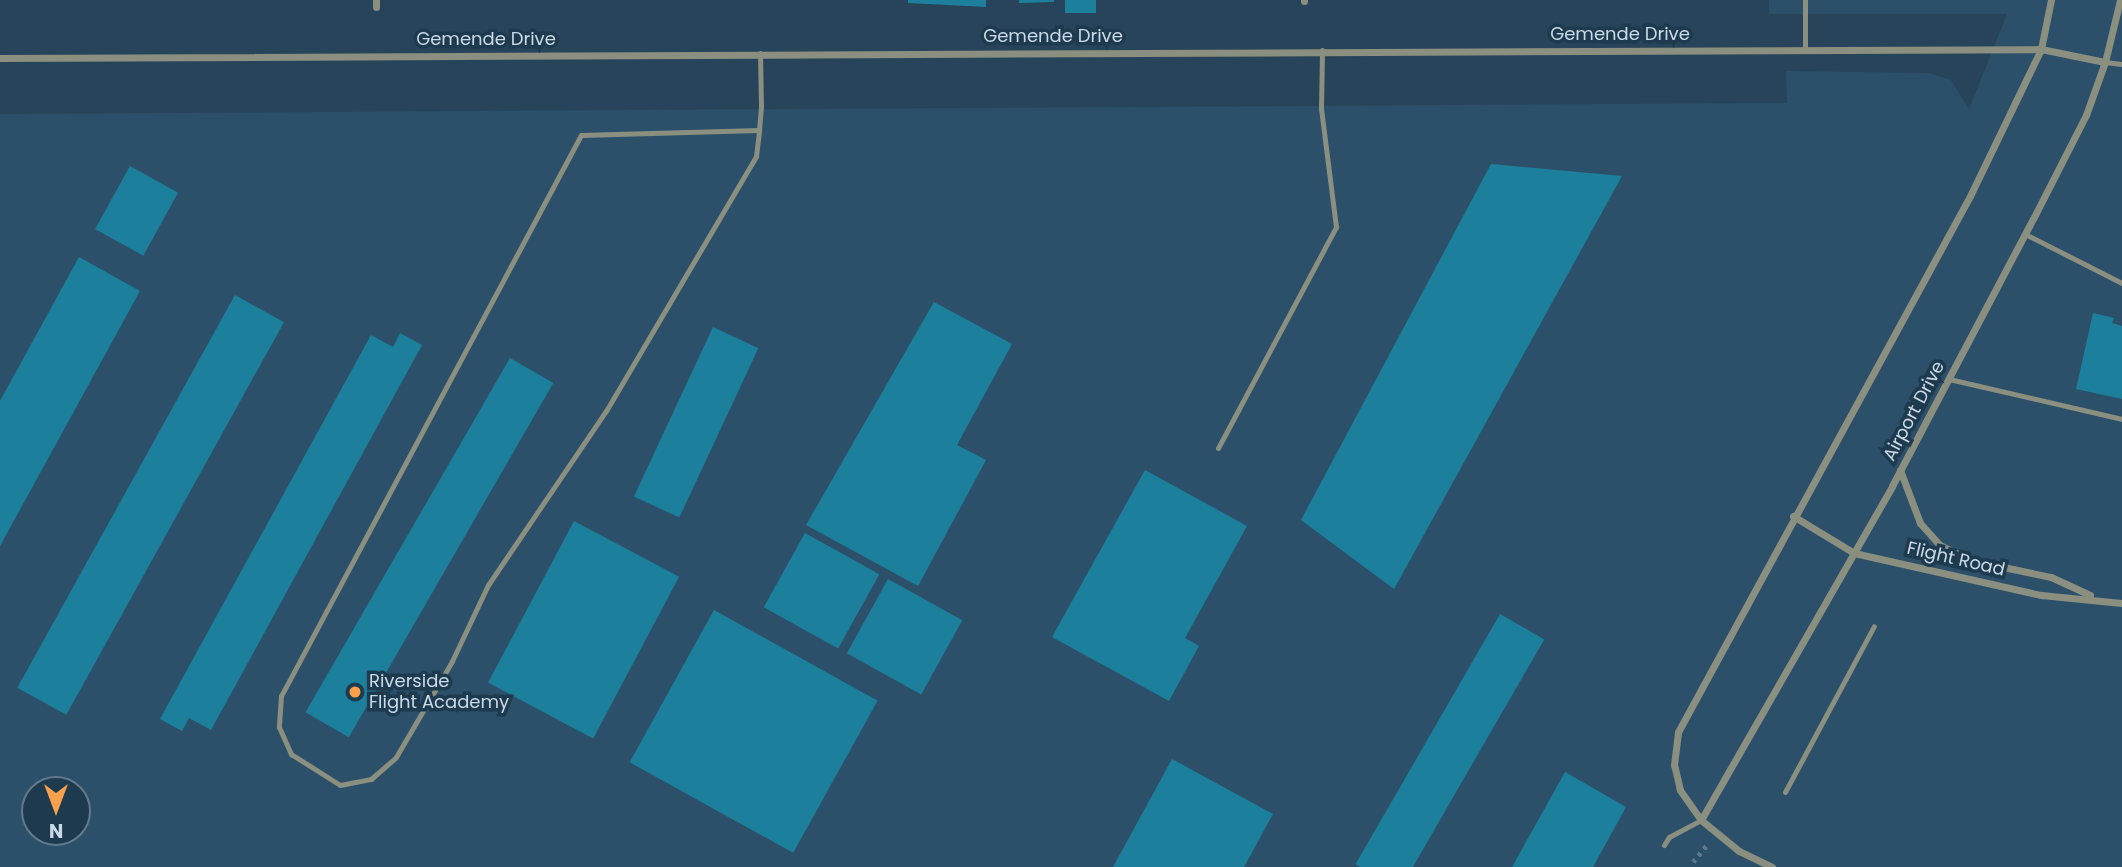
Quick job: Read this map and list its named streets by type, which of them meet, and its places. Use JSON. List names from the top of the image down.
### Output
{
  "streets": {
    "street": ["Gemende Drive", "Airport Drive", "Flight Road"]
  },
  "crossings": [
    ["Gemende Drive", "Airport Drive"],
    ["Airport Drive", "Flight Road"]
  ],
  "places": ["Riverside Flight Academy"],
  "north": "bottom"
}
